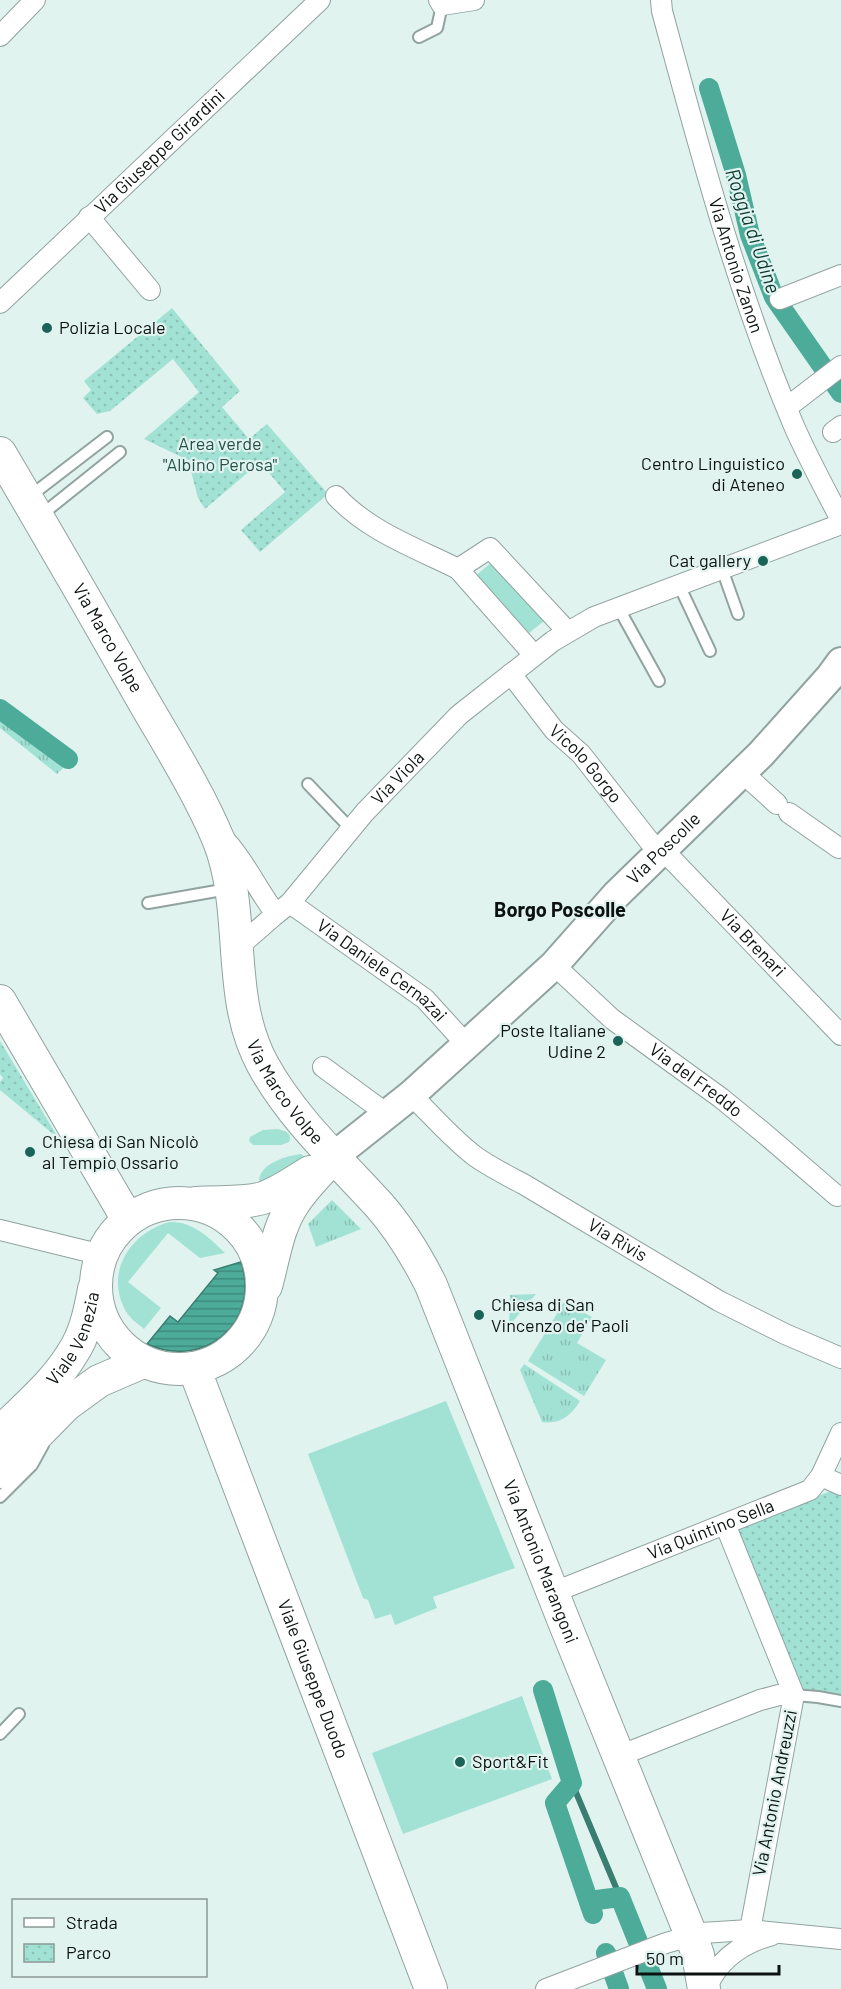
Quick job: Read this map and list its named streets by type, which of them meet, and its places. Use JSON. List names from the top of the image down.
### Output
{
  "streets": {
    "main road": [
      "Via Marco Volpe",
      "Viale Venezia",
      "Via Antonio Marangoni",
      "Viale Giuseppe Duodo"
    ],
    "street": [
      "Via Giuseppe Girardini",
      "Via Antonio Zanon",
      "Vicolo Gorgo",
      "Via Viola",
      "Via Poscolle",
      "Via Brenari",
      "Via Daniele Cernazai",
      "Via del Freddo",
      "Via Rivis",
      "Via Quintino Sella",
      "Via Antonio Andreuzzi"
    ]
  },
  "crossings": [
    ["Via Marco Volpe", "Via Viola"],
    ["Via Marco Volpe", "Via Poscolle"],
    ["Via Marco Volpe", "Via Daniele Cernazai"],
    ["Via Marco Volpe", "Via Antonio Marangoni"],
    ["Vicolo Gorgo", "Via Viola"],
    ["Vicolo Gorgo", "Via Poscolle"],
    ["Vicolo Gorgo", "Via Brenari"],
    ["Via Viola", "Via Daniele Cernazai"],
    ["Via Poscolle", "Via Brenari"],
    ["Via Poscolle", "Via Daniele Cernazai"],
    ["Via Poscolle", "Via del Freddo"],
    ["Via Poscolle", "Via Rivis"],
    ["Via Poscolle", "Via Antonio Marangoni"],
    ["Viale Venezia", "Viale Giuseppe Duodo"],
    ["Via Quintino Sella", "Via Antonio Marangoni"],
    ["Via Quintino Sella", "Via Antonio Andreuzzi"]
  ],
  "districts": ["Borgo Poscolle"],
  "water": ["Roggia di Udine"],
  "parks": ["Area verde \"Albino Perosa\""],
  "places": [
    "Polizia Locale",
    "Centro Linguistico di Ateneo",
    "Cat gallery",
    "Poste Italiane Udine 2",
    "Chiesa di San Nicolò al Tempio Ossario",
    "Chiesa di San Vincenzo de' Paoli",
    "Sport&Fit"
  ],
  "legend": ["Strada", "Parco"],
  "scale_bar": "50 m"
}
